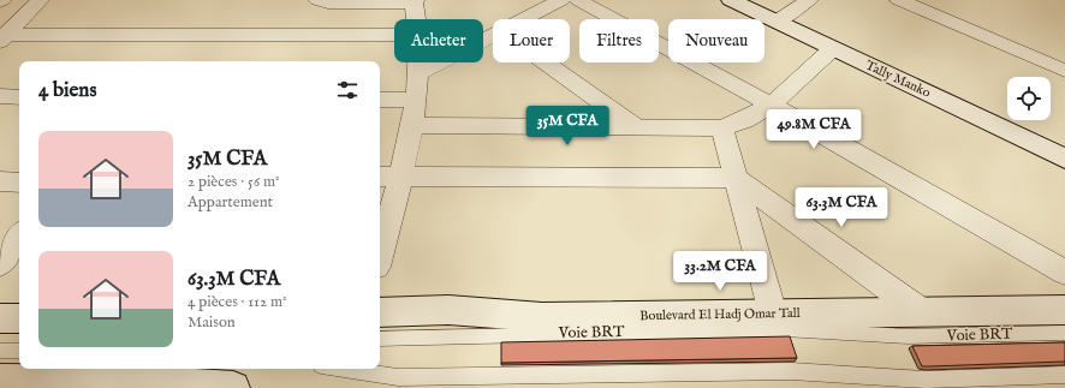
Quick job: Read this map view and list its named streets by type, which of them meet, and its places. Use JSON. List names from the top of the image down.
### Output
{
  "streets": {
    "main road": ["Tally Manko", "Boulevard El Hadj Omar Tall"],
    "lane": ["Voie BRT"]
  },
  "page": {
    "chip": [
      "Acheter",
      "Louer",
      "Filtres",
      "Nouveau"
    ],
    "heading": "4 biens",
    "price": [
      "35M CFA",
      "49.8M CFA",
      "63.3M CFA",
      "33.2M CFA"
    ],
    "list": [
      {
        "name": "35M CFA",
        "note": "2 pièces · 56 m² · Appartement"
      },
      {
        "name": "63.3M CFA",
        "note": "4 pièces · 112 m² · Maison"
      }
    ]
  }
}
